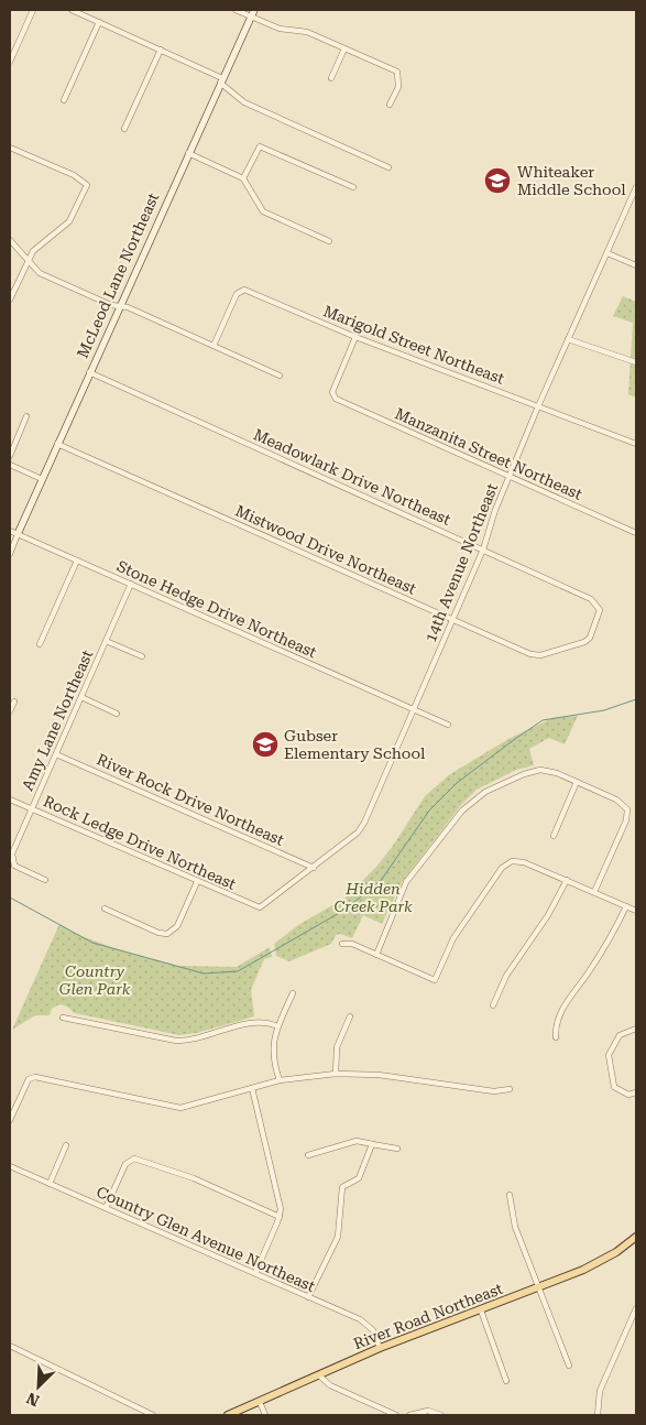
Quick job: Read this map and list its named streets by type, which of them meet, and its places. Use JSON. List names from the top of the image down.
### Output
{
  "streets": {
    "main road": ["River Road Northeast"],
    "street": [
      "McLeod Lane Northeast",
      "Marigold Street Northeast",
      "Manzanita Street Northeast",
      "Meadowlark Drive Northeast",
      "Mistwood Drive Northeast",
      "14th Avenue Northeast",
      "Stone Hedge Drive Northeast",
      "Amy Lane Northeast",
      "River Rock Drive Northeast",
      "Rock Ledge Drive Northeast",
      "Country Glen Avenue Northeast"
    ]
  },
  "crossings": [
    ["McLeod Lane Northeast", "Meadowlark Drive Northeast"],
    ["McLeod Lane Northeast", "Mistwood Drive Northeast"],
    ["McLeod Lane Northeast", "Stone Hedge Drive Northeast"],
    ["Marigold Street Northeast", "Manzanita Street Northeast"],
    ["Marigold Street Northeast", "14th Avenue Northeast"],
    ["Manzanita Street Northeast", "14th Avenue Northeast"],
    ["Meadowlark Drive Northeast", "Mistwood Drive Northeast"],
    ["Meadowlark Drive Northeast", "14th Avenue Northeast"],
    ["Mistwood Drive Northeast", "14th Avenue Northeast"],
    ["14th Avenue Northeast", "Stone Hedge Drive Northeast"],
    ["14th Avenue Northeast", "River Rock Drive Northeast"],
    ["14th Avenue Northeast", "Rock Ledge Drive Northeast"],
    ["Stone Hedge Drive Northeast", "Amy Lane Northeast"],
    ["Amy Lane Northeast", "River Rock Drive Northeast"],
    ["Amy Lane Northeast", "Rock Ledge Drive Northeast"],
    ["Country Glen Avenue Northeast", "River Road Northeast"]
  ],
  "parks": ["Hidden Creek Park", "Country Glen Park"],
  "places": {
    "school or university": ["Whiteaker Middle School", "Gubser Elementary School"]
  },
  "north": "bottom left"
}
